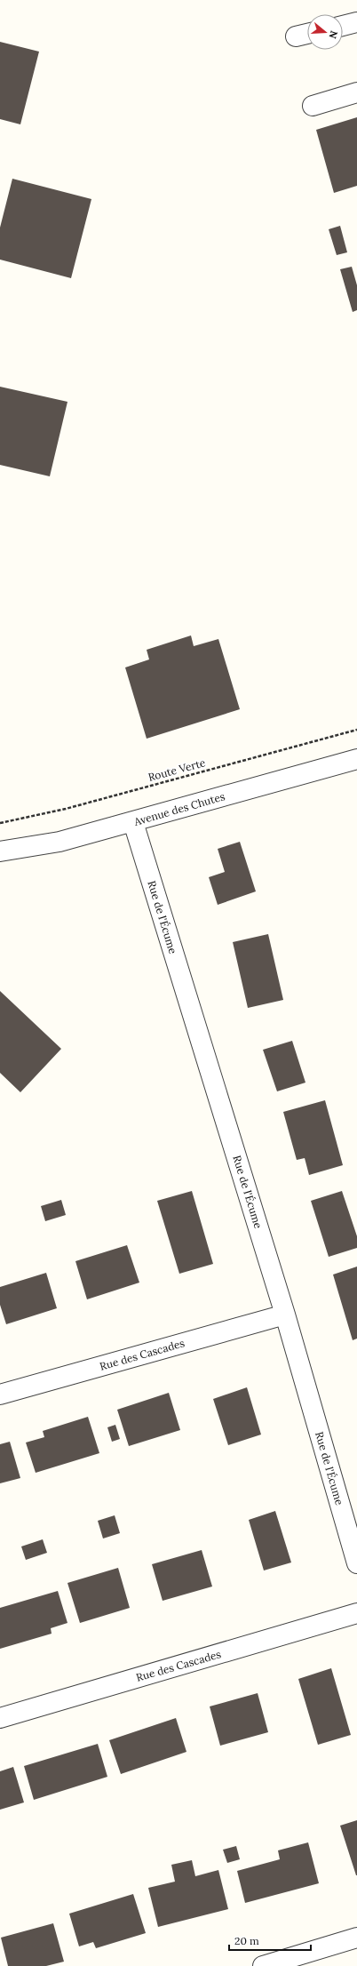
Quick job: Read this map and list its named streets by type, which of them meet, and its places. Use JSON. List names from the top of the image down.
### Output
{
  "streets": {
    "street": ["Avenue des Chutes", "Rue de l'Écume", "Rue des Cascades"],
    "path": ["Route Verte"]
  },
  "crossings": [
    ["Avenue des Chutes", "Rue de l'Écume"],
    ["Rue de l'Écume", "Rue des Cascades"]
  ],
  "scale_bar": "20 m",
  "north": "right"
}
